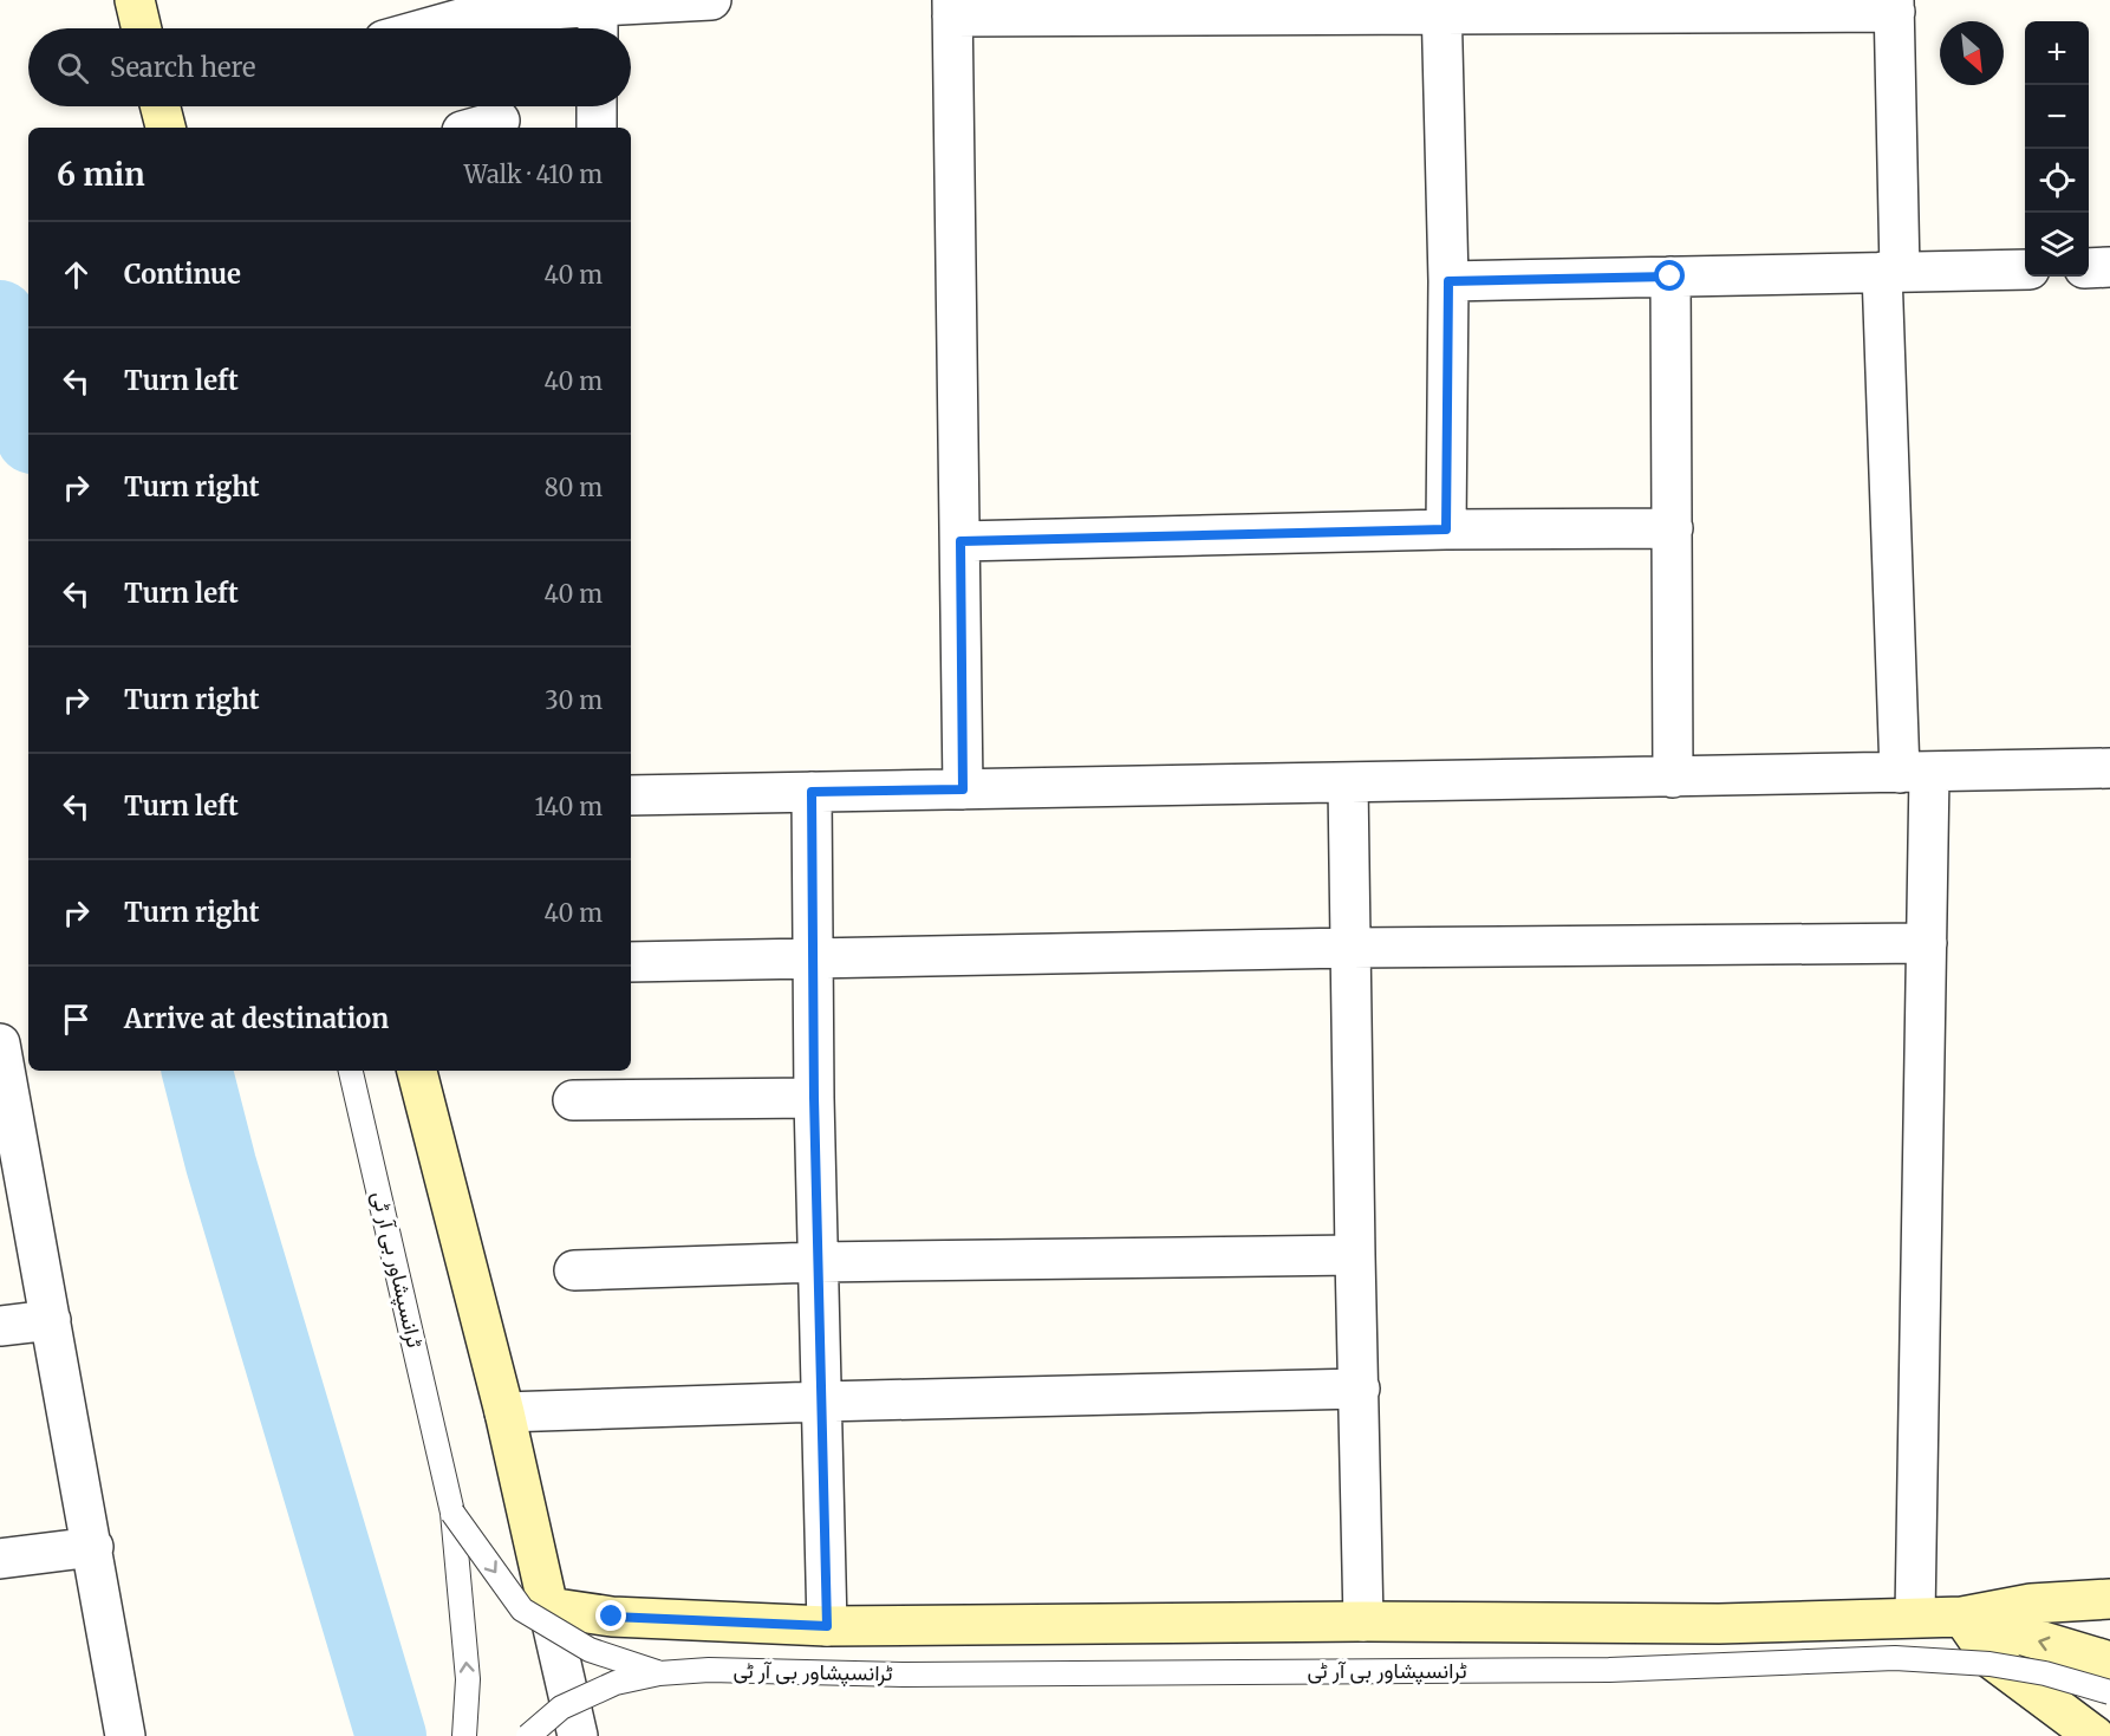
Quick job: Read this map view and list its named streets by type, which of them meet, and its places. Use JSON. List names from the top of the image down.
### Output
{
  "streets": {
    "lane": ["ٹرانسپشاور بی آر ٹی"]
  },
  "north": "bottom right",
  "page": {
    "map_buttons": ["+", "−"],
    "search": "Search here",
    "heading": ["6 min", "Walk · 410 m"],
    "list": [
      ["Continue", "40 m"],
      ["Turn left", "40 m"],
      ["Turn right", "80 m"],
      ["Turn left", "40 m"],
      ["Turn right", "30 m"],
      ["Turn left", "140 m"],
      ["Turn right", "40 m"],
      "Arrive at destination"
    ]
  }
}
